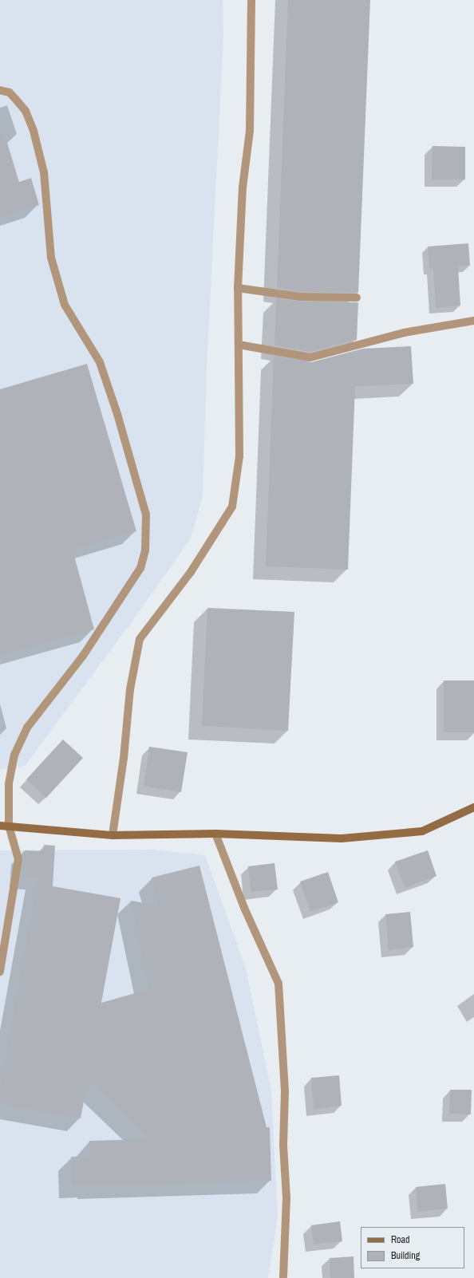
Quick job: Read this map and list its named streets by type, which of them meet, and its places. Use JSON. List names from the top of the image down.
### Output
{
  "legend": ["Road", "Building"]
}
